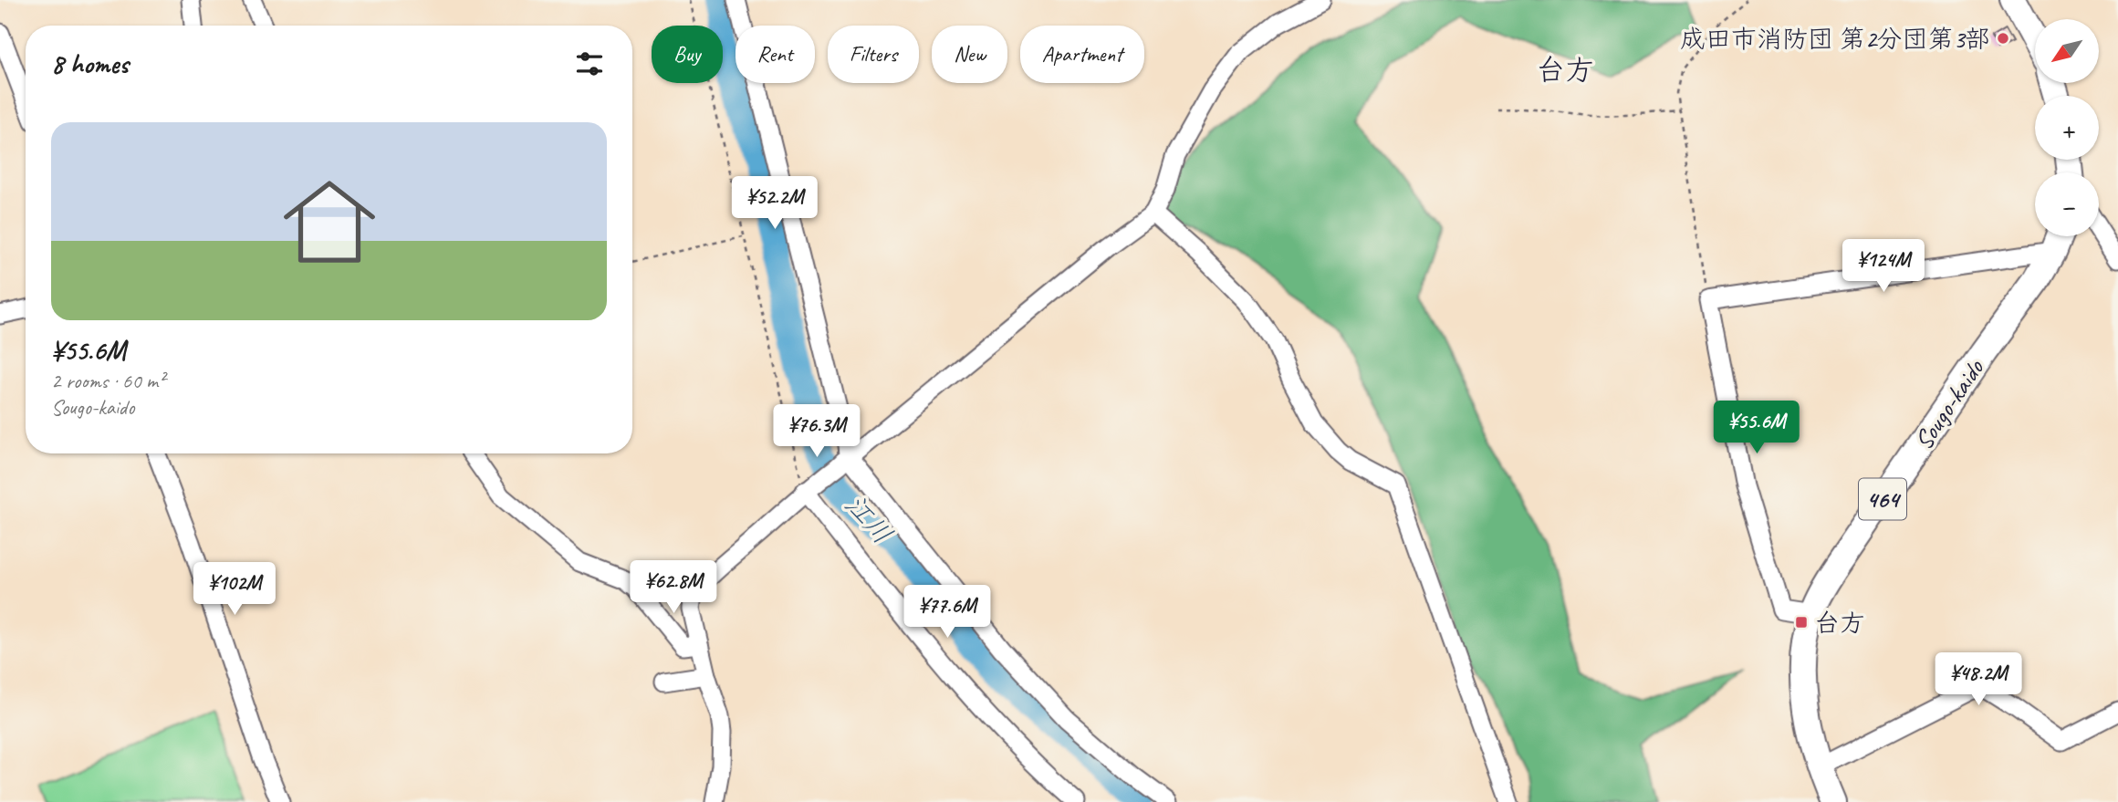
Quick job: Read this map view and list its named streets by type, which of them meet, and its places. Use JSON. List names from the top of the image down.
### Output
{
  "streets": {
    "highway": ["Sougo-kaido", "464"]
  },
  "districts": ["台方"],
  "water": ["江川"],
  "places": {
    "other": ["成田市消防団 第2分団第3部"],
    "transit": ["台方"]
  },
  "north": "bottom left",
  "page": {
    "map_buttons": ["+", "−"],
    "chip": [
      "Buy",
      "Rent",
      "Filters",
      "New",
      "Apartment"
    ],
    "heading": "8 homes",
    "list": [
      {
        "name": "¥55.6M",
        "note": "2 rooms · 60 m² · Sougo-kaido"
      }
    ],
    "price": [
      "¥52.2M",
      "¥124M",
      "¥55.6M",
      "¥76.3M",
      "¥62.8M",
      "¥102M",
      "¥77.6M",
      "¥48.2M"
    ]
  }
}
